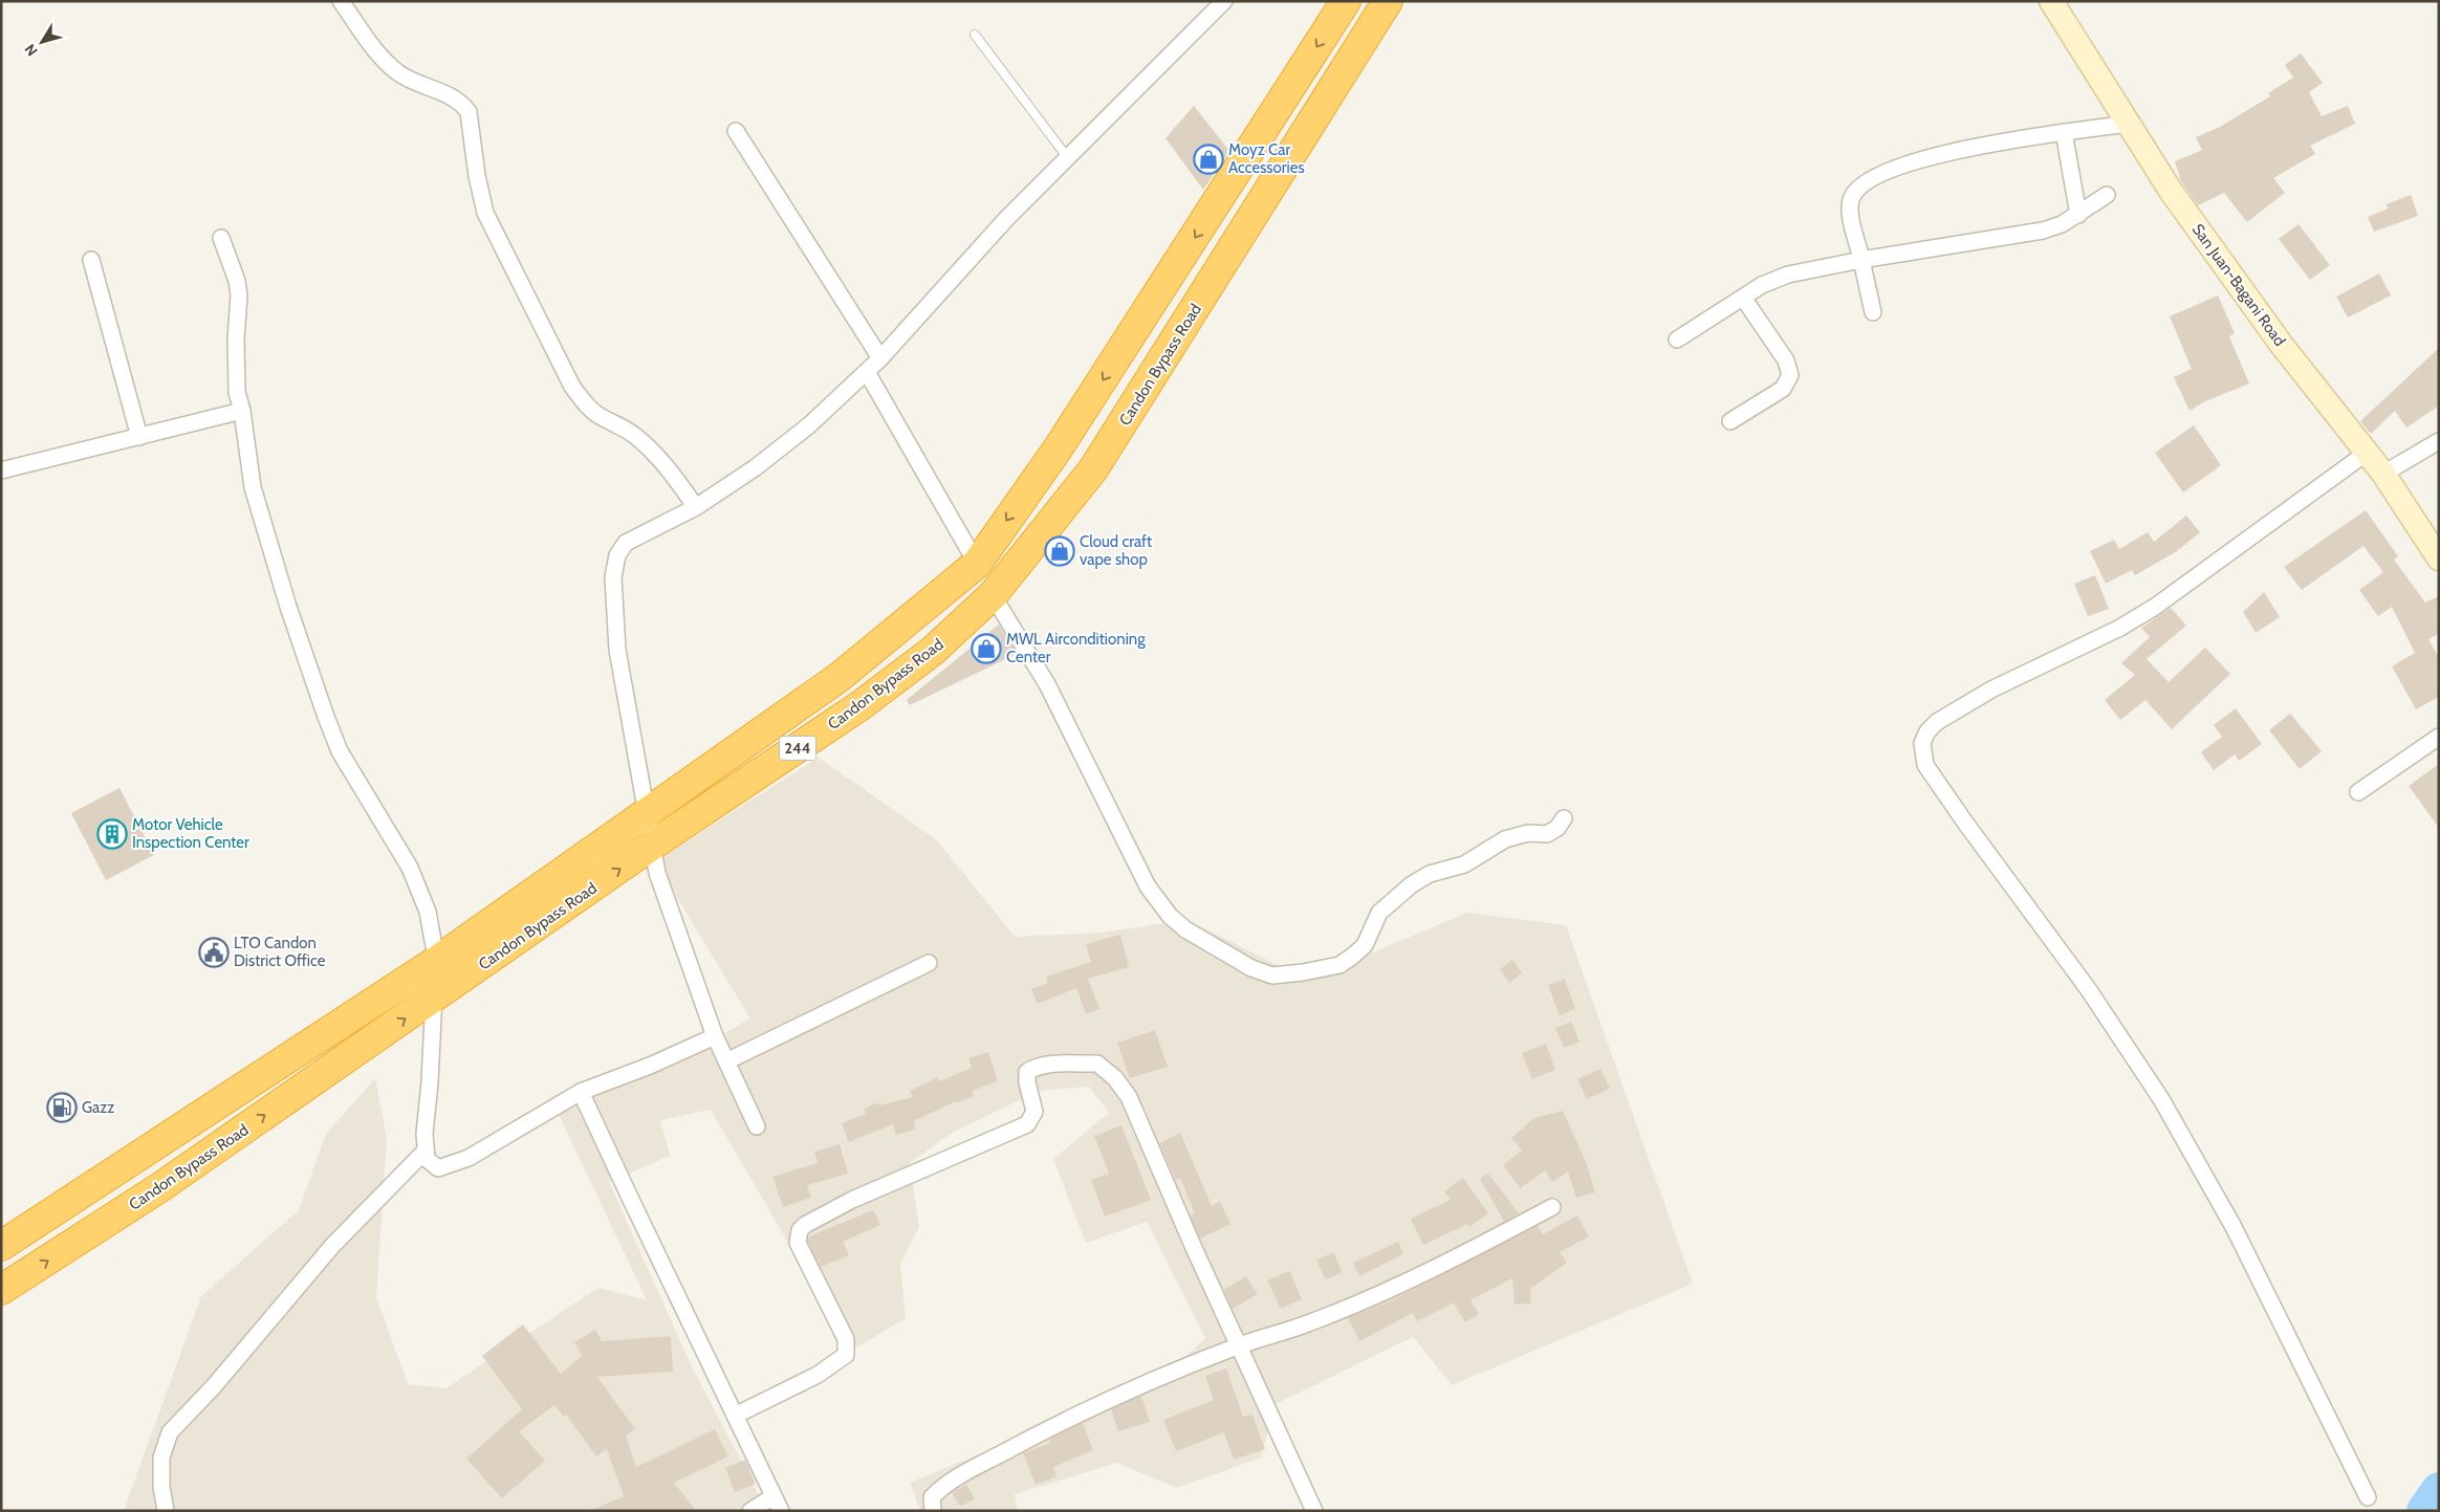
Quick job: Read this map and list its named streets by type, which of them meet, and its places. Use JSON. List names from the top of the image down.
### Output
{
  "streets": {
    "highway": ["Candon Bypass Road", "244"],
    "street": ["San Juan-Bagani Road"]
  },
  "places": {
    "shop": ["Moyz Car Accessories", "Cloud craft vape shop", "MWL Airconditioning Center"],
    "building": ["Motor Vehicle Inspection Center"],
    "public building": ["LTO Candon District Office"],
    "fuel station": ["Gazz"]
  },
  "north": "bottom left"
}
